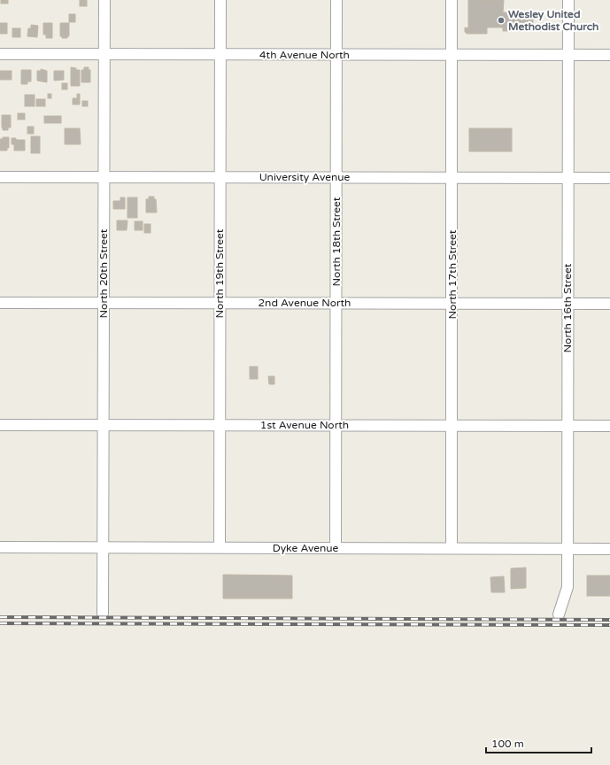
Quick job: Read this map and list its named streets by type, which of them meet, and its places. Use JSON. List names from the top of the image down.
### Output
{
  "streets": {
    "street": [
      "4th Avenue North",
      "University Avenue",
      "North 18th Street",
      "North 20th Street",
      "North 19th Street",
      "North 17th Street",
      "2nd Avenue North",
      "North 16th Street",
      "1st Avenue North",
      "Dyke Avenue"
    ]
  },
  "crossings": [
    ["4th Avenue North", "North 18th Street"],
    ["4th Avenue North", "North 20th Street"],
    ["4th Avenue North", "North 19th Street"],
    ["4th Avenue North", "North 17th Street"],
    ["4th Avenue North", "North 16th Street"],
    ["University Avenue", "North 18th Street"],
    ["University Avenue", "North 20th Street"],
    ["University Avenue", "North 19th Street"],
    ["University Avenue", "North 17th Street"],
    ["University Avenue", "North 16th Street"],
    ["North 18th Street", "2nd Avenue North"],
    ["North 18th Street", "1st Avenue North"],
    ["North 18th Street", "Dyke Avenue"],
    ["North 20th Street", "2nd Avenue North"],
    ["North 20th Street", "1st Avenue North"],
    ["North 20th Street", "Dyke Avenue"],
    ["North 19th Street", "2nd Avenue North"],
    ["North 19th Street", "1st Avenue North"],
    ["North 19th Street", "Dyke Avenue"],
    ["North 17th Street", "2nd Avenue North"],
    ["North 17th Street", "1st Avenue North"],
    ["North 17th Street", "Dyke Avenue"],
    ["2nd Avenue North", "North 16th Street"],
    ["North 16th Street", "1st Avenue North"],
    ["North 16th Street", "Dyke Avenue"]
  ],
  "places": ["Wesley United Methodist Church"],
  "scale_bar": "100 m"
}
